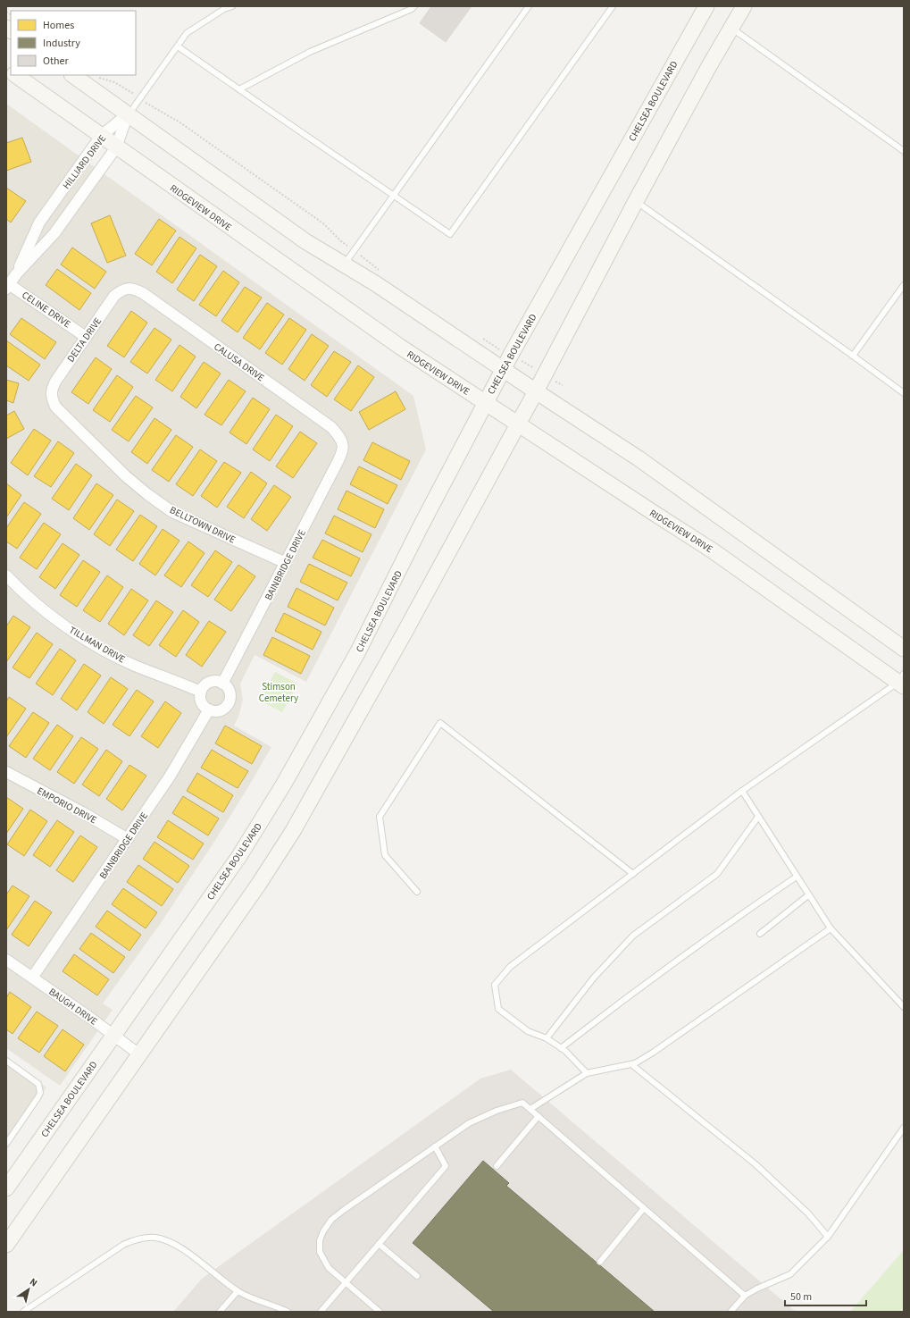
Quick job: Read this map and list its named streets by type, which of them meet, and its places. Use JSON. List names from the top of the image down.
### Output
{
  "streets": {
    "main road": ["CHELSEA BOULEVARD", "RIDGEVIEW DRIVE"],
    "street": [
      "HILLIARD DRIVE",
      "CELINE DRIVE",
      "DELTA DRIVE",
      "CALUSA DRIVE",
      "BELLTOWN DRIVE",
      "BAINBRIDGE DRIVE",
      "TILLMAN DRIVE",
      "EMPORIO DRIVE",
      "BAUGH DRIVE"
    ]
  },
  "crossings": [
    ["CHELSEA BOULEVARD", "RIDGEVIEW DRIVE"],
    ["CHELSEA BOULEVARD", "BAUGH DRIVE"],
    ["HILLIARD DRIVE", "RIDGEVIEW DRIVE"],
    ["HILLIARD DRIVE", "CELINE DRIVE"],
    ["CELINE DRIVE", "DELTA DRIVE"],
    ["DELTA DRIVE", "CALUSA DRIVE"],
    ["DELTA DRIVE", "BELLTOWN DRIVE"],
    ["CALUSA DRIVE", "BAINBRIDGE DRIVE"],
    ["BELLTOWN DRIVE", "BAINBRIDGE DRIVE"],
    ["BAINBRIDGE DRIVE", "TILLMAN DRIVE"],
    ["BAINBRIDGE DRIVE", "EMPORIO DRIVE"],
    ["BAINBRIDGE DRIVE", "BAUGH DRIVE"]
  ],
  "parks": ["Stimson Cemetery"],
  "legend": ["Homes", "Industry", "Other"],
  "scale_bar": "50 m",
  "north": "top right"
}
